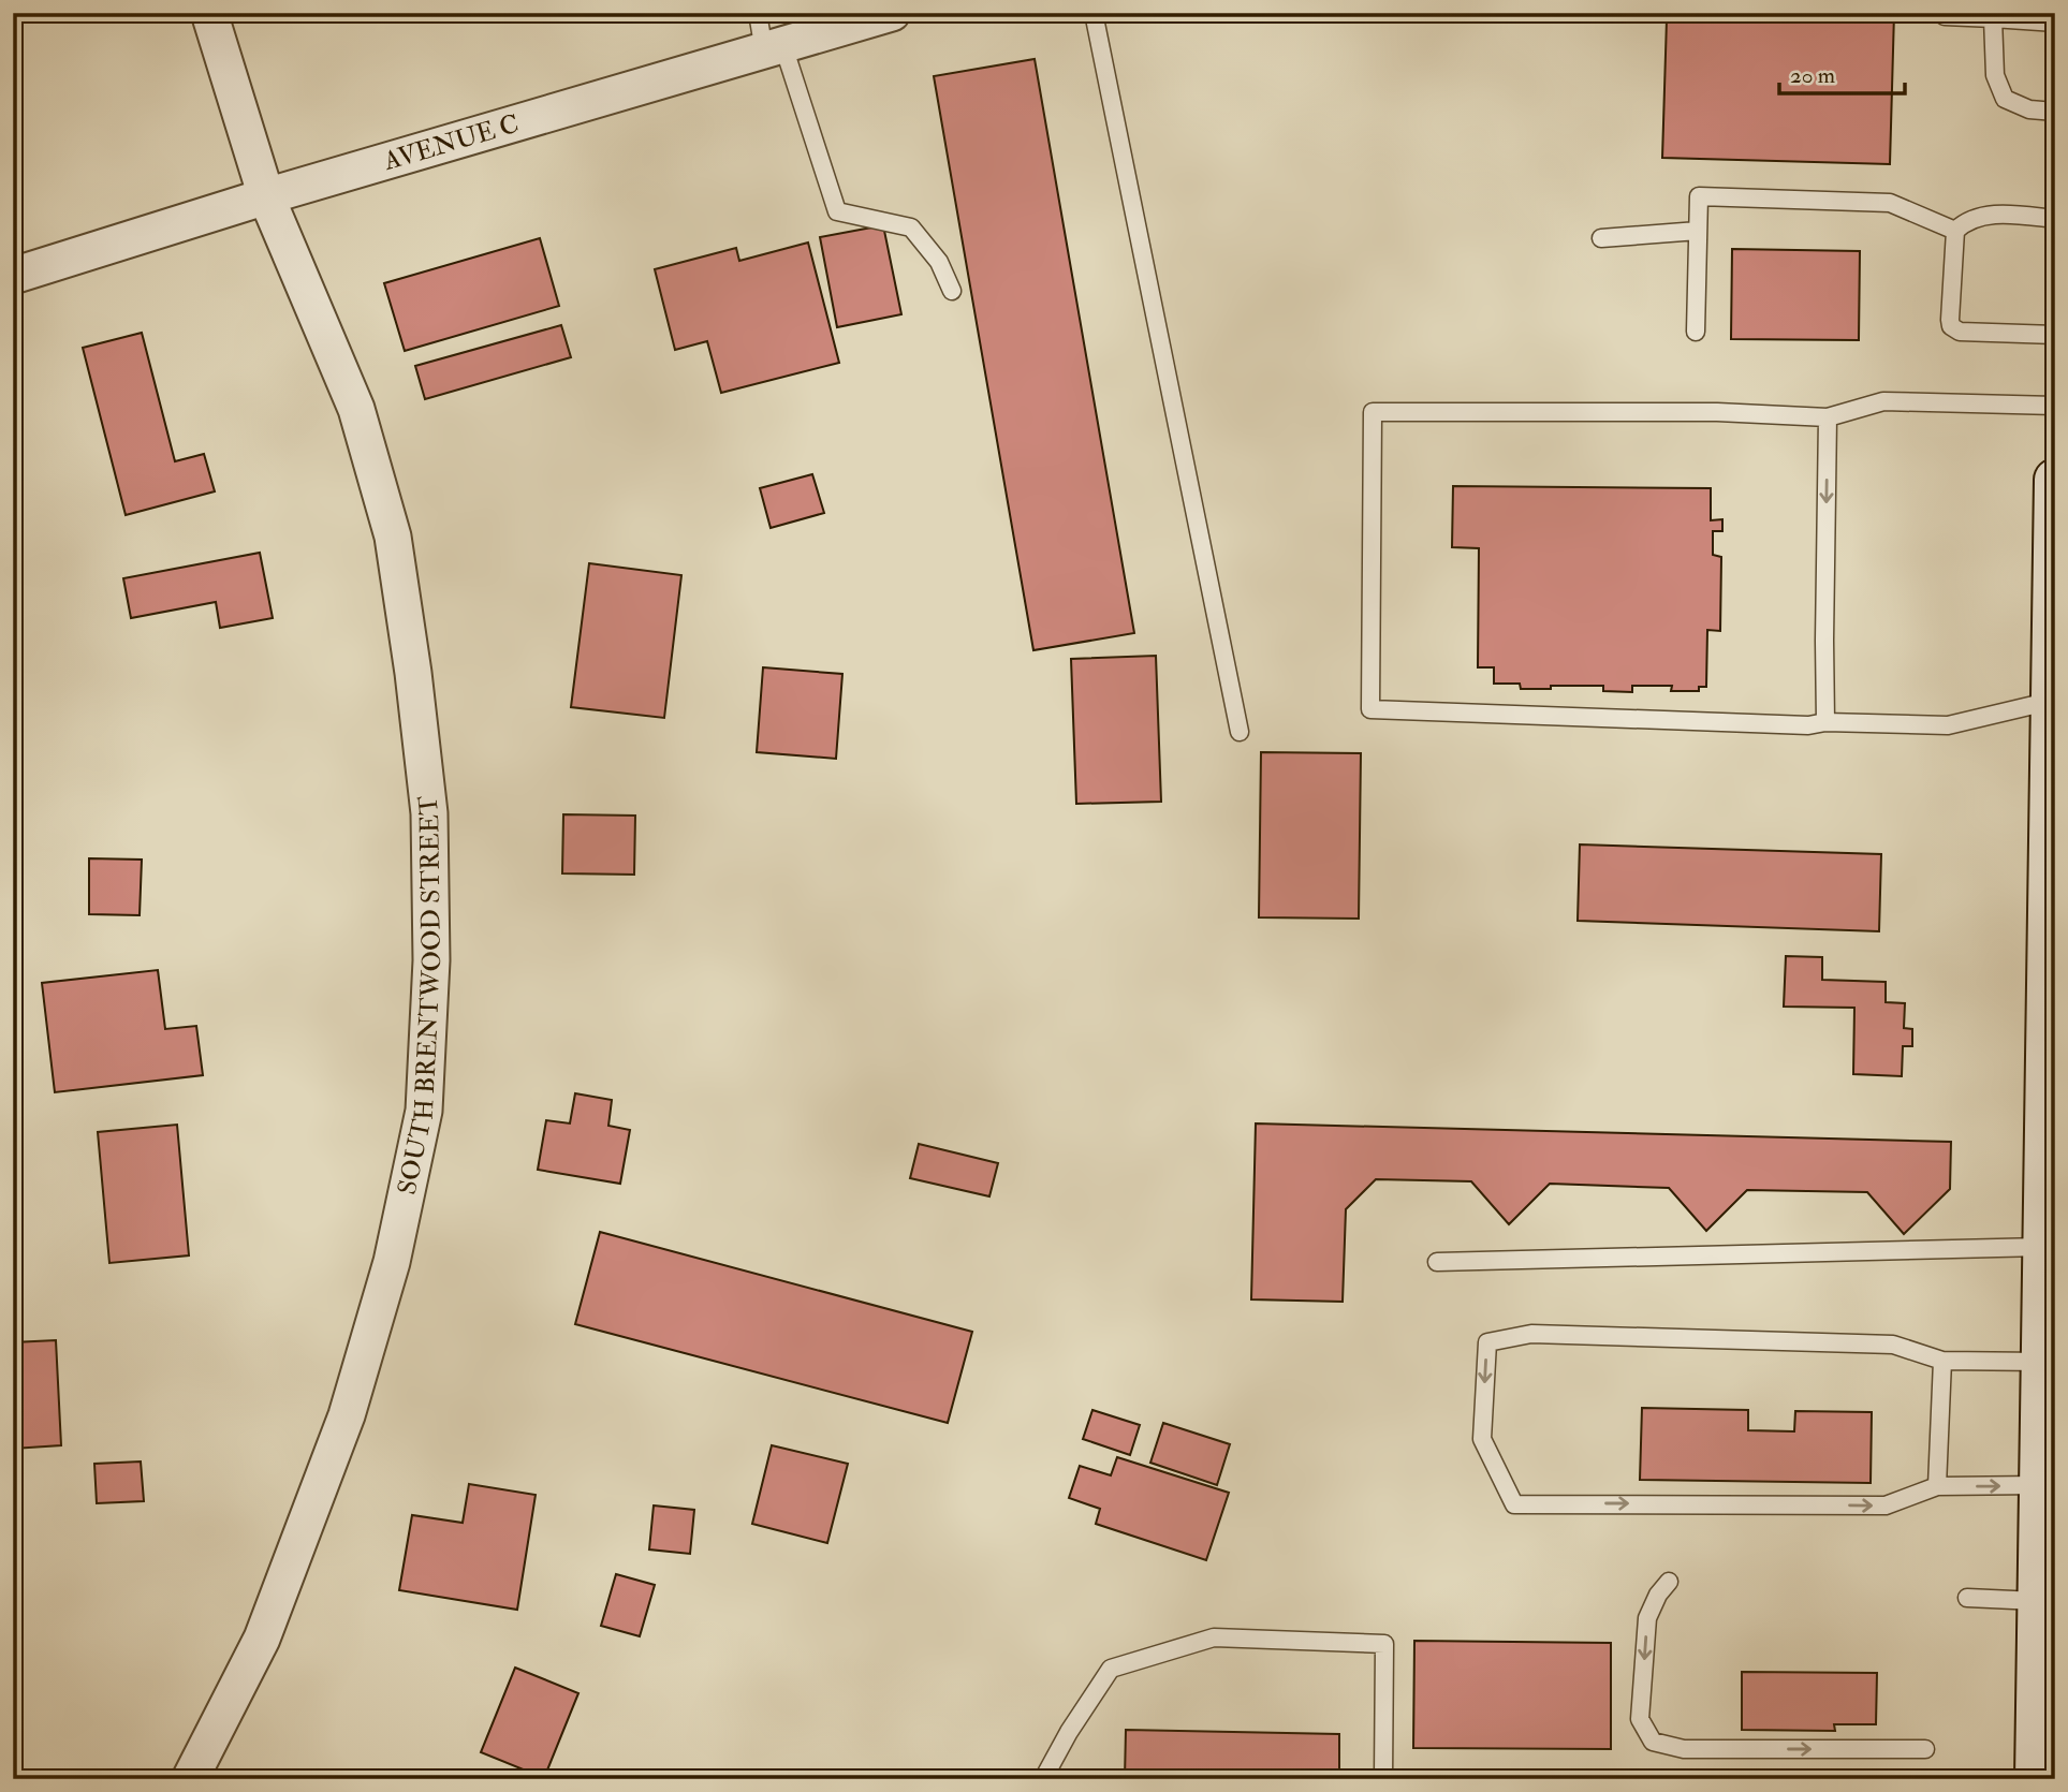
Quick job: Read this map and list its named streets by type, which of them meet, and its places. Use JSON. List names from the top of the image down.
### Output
{
  "streets": {
    "street": ["AVENUE C", "SOUTH BRENTWOOD STREET"]
  },
  "crossings": [
    ["AVENUE C", "SOUTH BRENTWOOD STREET"]
  ],
  "scale_bar": "20 m"
}
